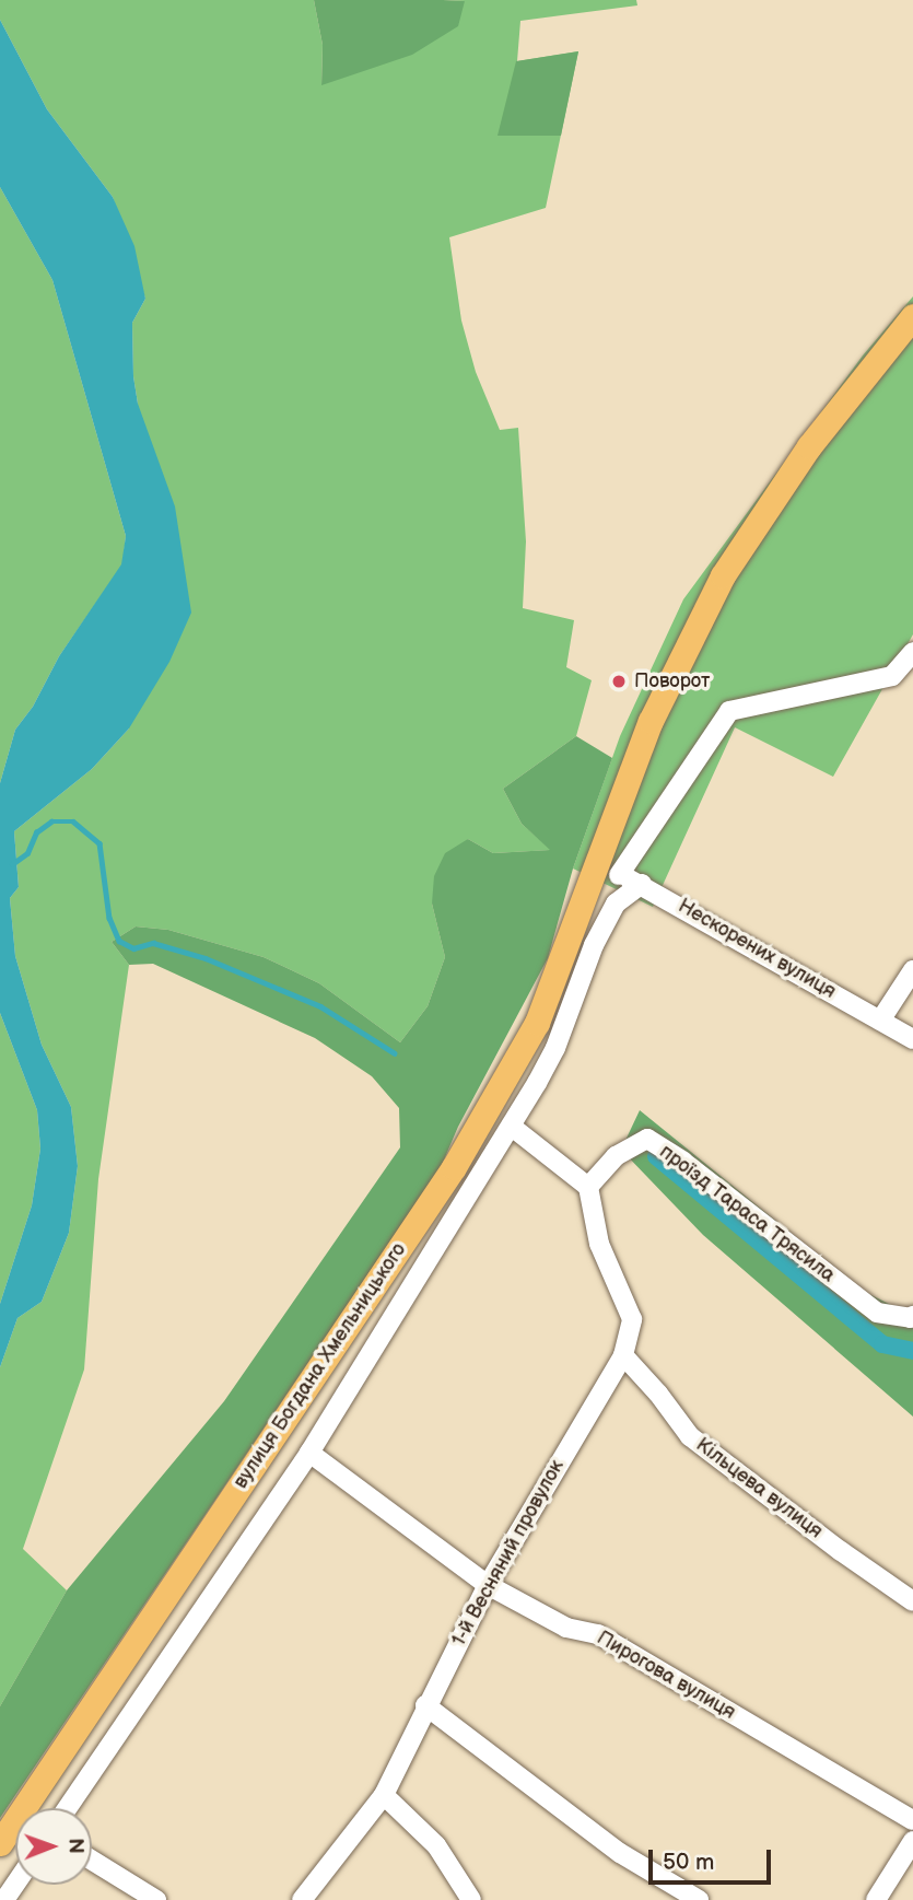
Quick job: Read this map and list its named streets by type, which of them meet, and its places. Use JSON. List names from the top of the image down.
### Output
{
  "streets": {
    "main road": ["вулиця Богдана Хмельницького"],
    "street": [
      "Нескорених вулиця",
      "проїзд Тараса Трясила",
      "Кільцева вулиця",
      "1-й Весняний провулок",
      "Пирогова вулиця"
    ]
  },
  "crossings": [
    ["Нескорених вулиця", "вулиця Богдана Хмельницького"],
    ["проїзд Тараса Трясила", "1-й Весняний провулок"],
    ["Кільцева вулиця", "1-й Весняний провулок"],
    ["1-й Весняний провулок", "Пирогова вулиця"]
  ],
  "places": ["Поворот"],
  "scale_bar": "50 m",
  "north": "right"
}
